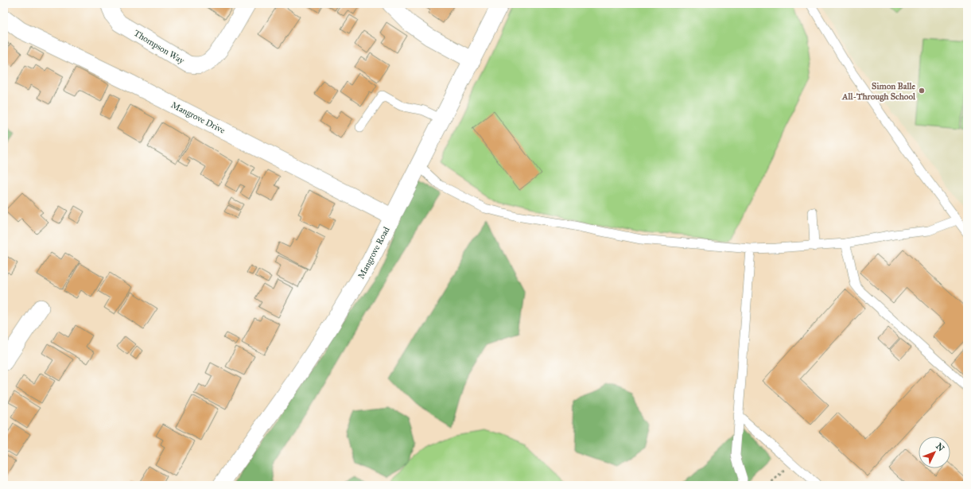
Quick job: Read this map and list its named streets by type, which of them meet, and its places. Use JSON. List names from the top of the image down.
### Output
{
  "streets": {
    "street": ["Thompson Way", "Mangrove Drive", "Mangrove Road"]
  },
  "crossings": [
    ["Mangrove Drive", "Mangrove Road"]
  ],
  "places": ["Simon Balle All-Through School"],
  "north": "top right"
}
